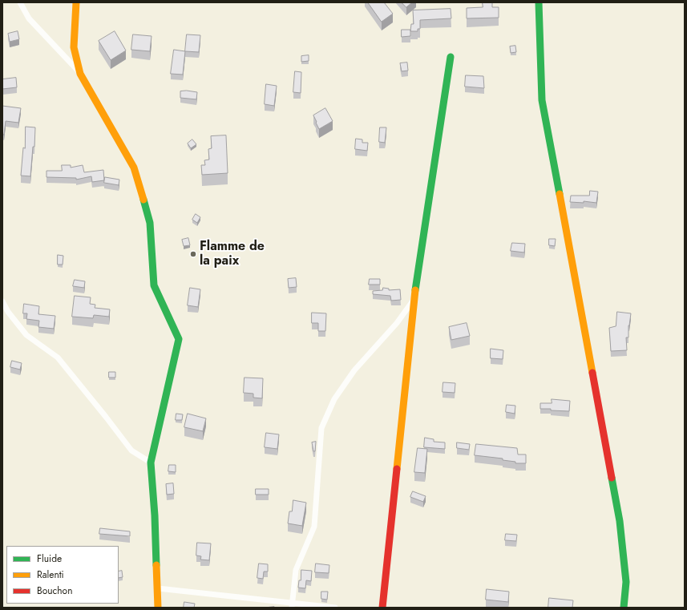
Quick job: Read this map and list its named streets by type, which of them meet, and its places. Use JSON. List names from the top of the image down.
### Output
{
  "places": ["Flamme de la paix"],
  "legend": ["Fluide", "Ralenti", "Bouchon"]
}
